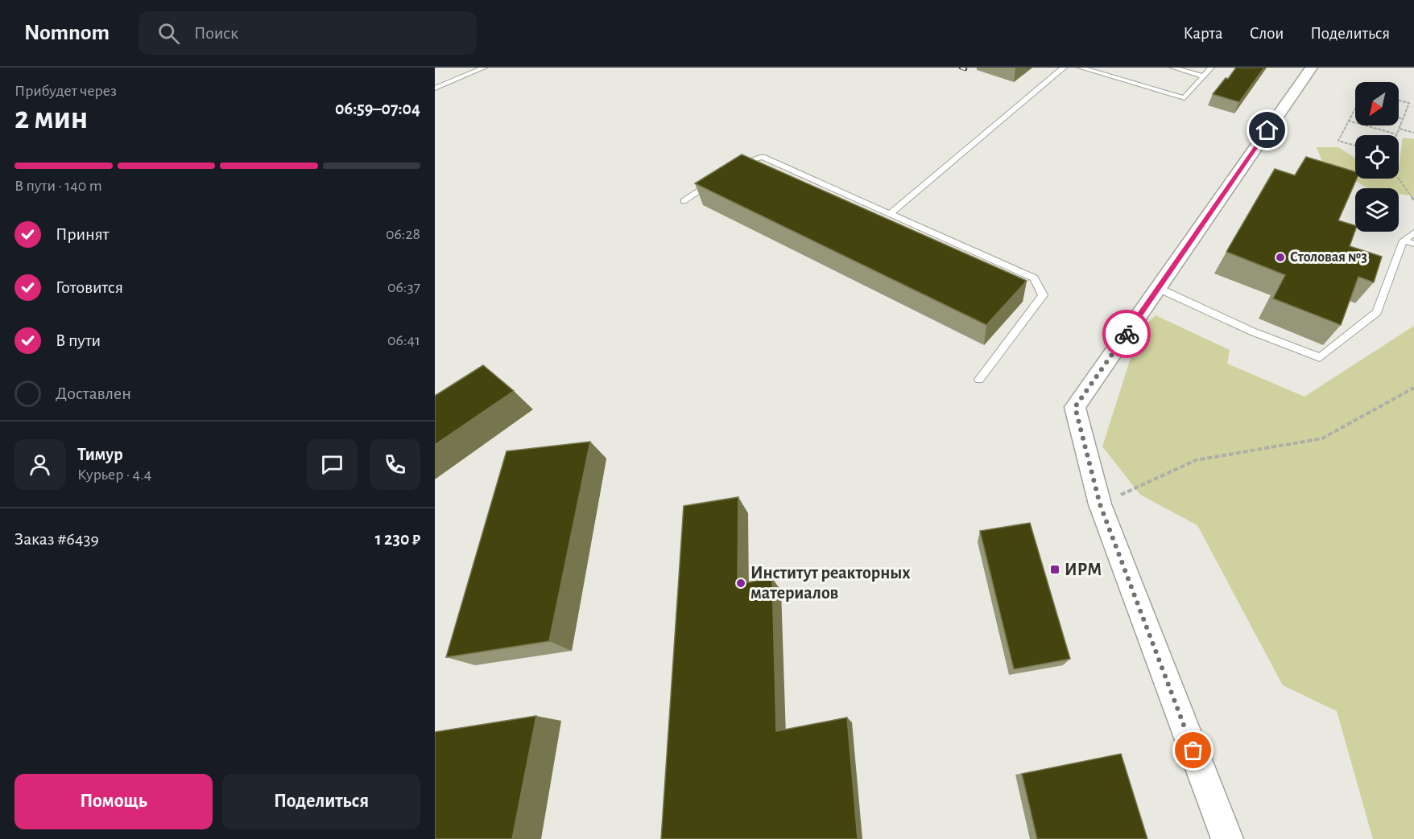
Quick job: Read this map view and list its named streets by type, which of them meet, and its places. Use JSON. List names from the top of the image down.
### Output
{
  "places": {
    "other": ["Столовая №3", "Институт реакторных материалов"],
    "transit": ["ИРМ"]
  },
  "north": "bottom left",
  "page": {
    "header": "Nomnom",
    "search": "Поиск",
    "nav": ["Карта", "Слои", "Поделиться"],
    "heading": ["2 мин", "Прибудет через", "06:59–07:04"],
    "panel": [
      "Тимур",
      "Курьер · 4.4",
      "Заказ #6439",
      "1 230 ₽"
    ],
    "bar": "В пути · 140 m",
    "list": [
      ["Принят", "06:28"],
      ["Готовится", "06:37"],
      ["В пути", "06:41"],
      "Доставлен"
    ],
    "buttons": ["Помощь", "Поделиться"]
  }
}
